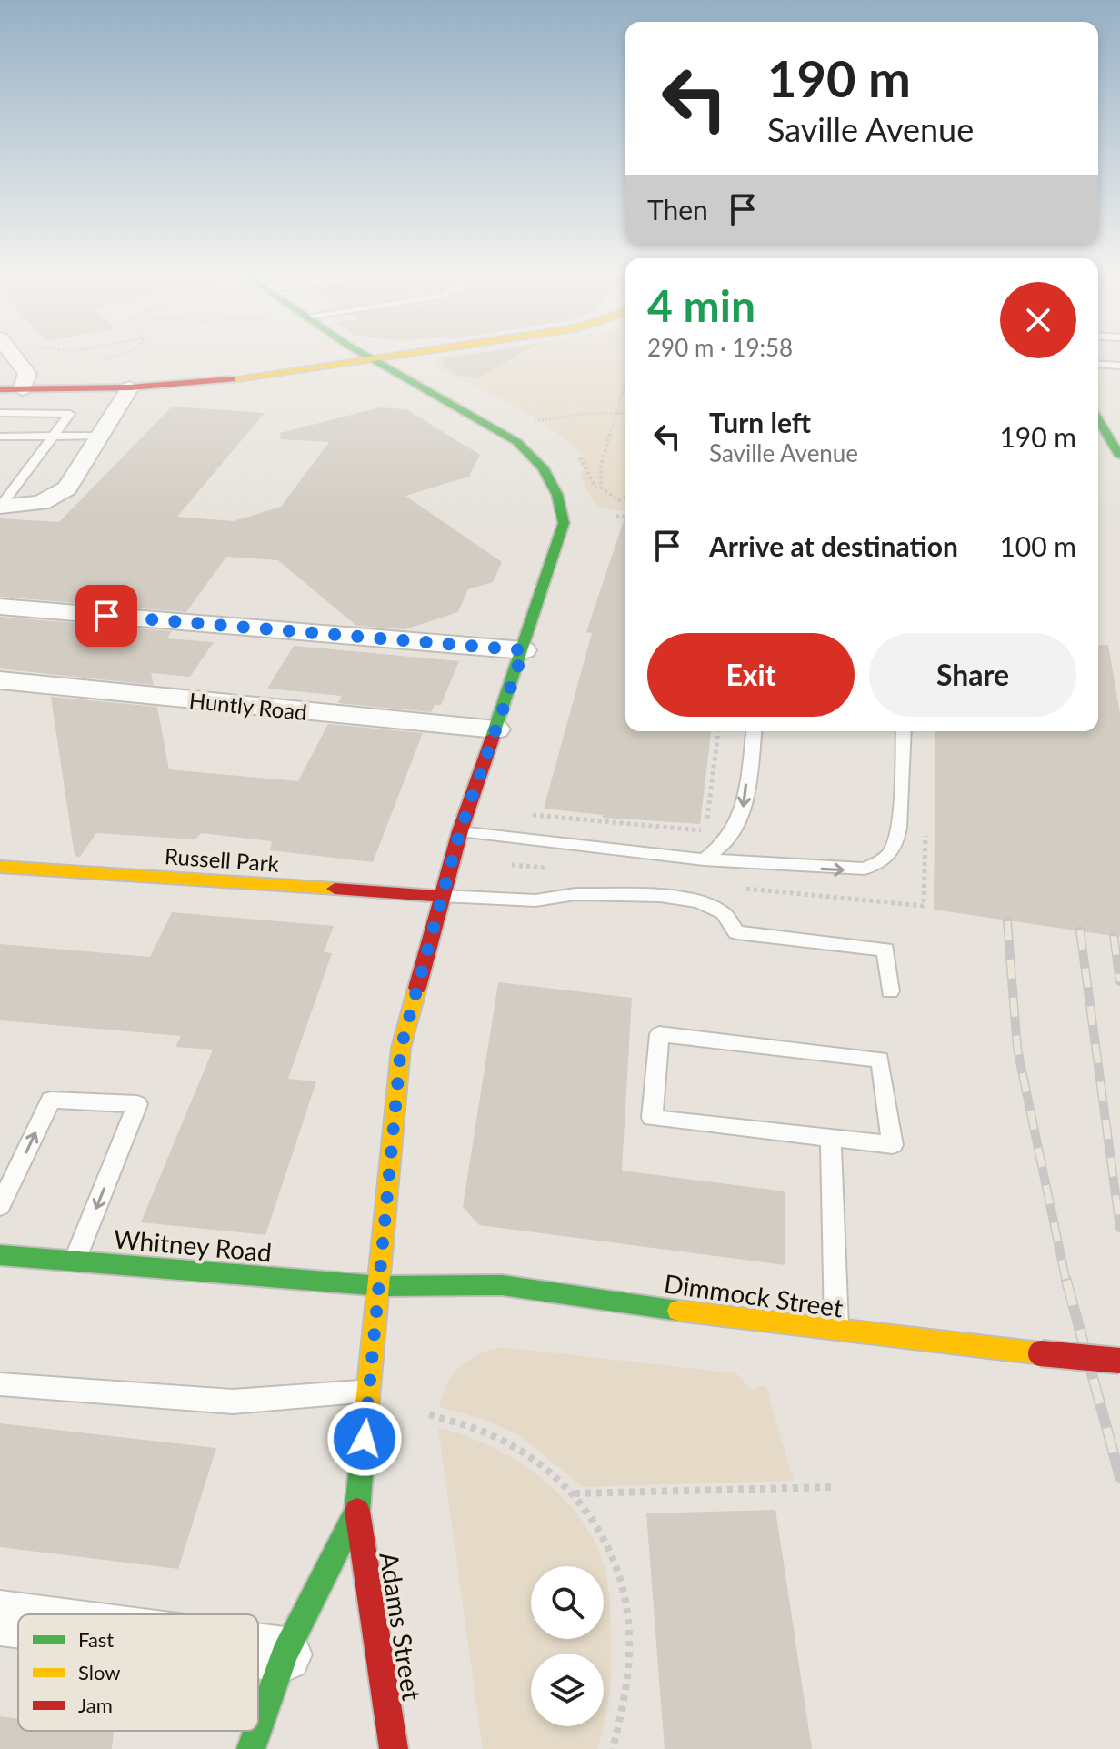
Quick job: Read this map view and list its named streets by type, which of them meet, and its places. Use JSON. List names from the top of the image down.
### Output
{
  "streets": {
    "main road": [
      "Russell Park",
      "Whitney Road",
      "Dimmock Street",
      "Adams Street"
    ],
    "street": ["Huntly Road"]
  },
  "crossings": [
    ["Whitney Road", "Dimmock Street"]
  ],
  "legend": ["Fast", "Slow", "Jam"],
  "page": {
    "turn": ["190 m", "Saville Avenue"],
    "then": "Then",
    "heading": ["4 min", "290 m · 19:58"],
    "list": [
      {
        "name": "Turn left",
        "note": "Saville Avenue",
        "value": "190 m"
      },
      {
        "name": "Arrive at destination",
        "value": "100 m"
      }
    ],
    "buttons": ["Exit", "Share"]
  }
}
